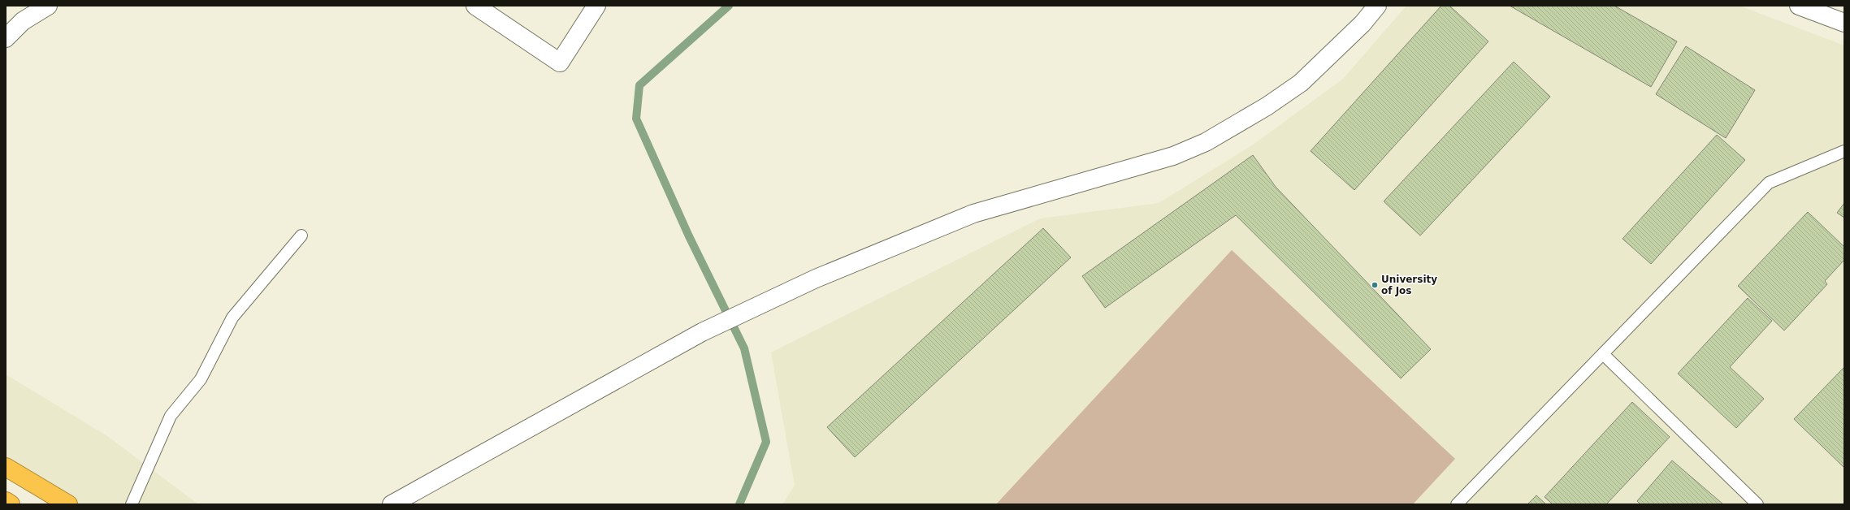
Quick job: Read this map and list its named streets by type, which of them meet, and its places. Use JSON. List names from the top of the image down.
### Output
{
  "places": ["University of Jos"]
}
